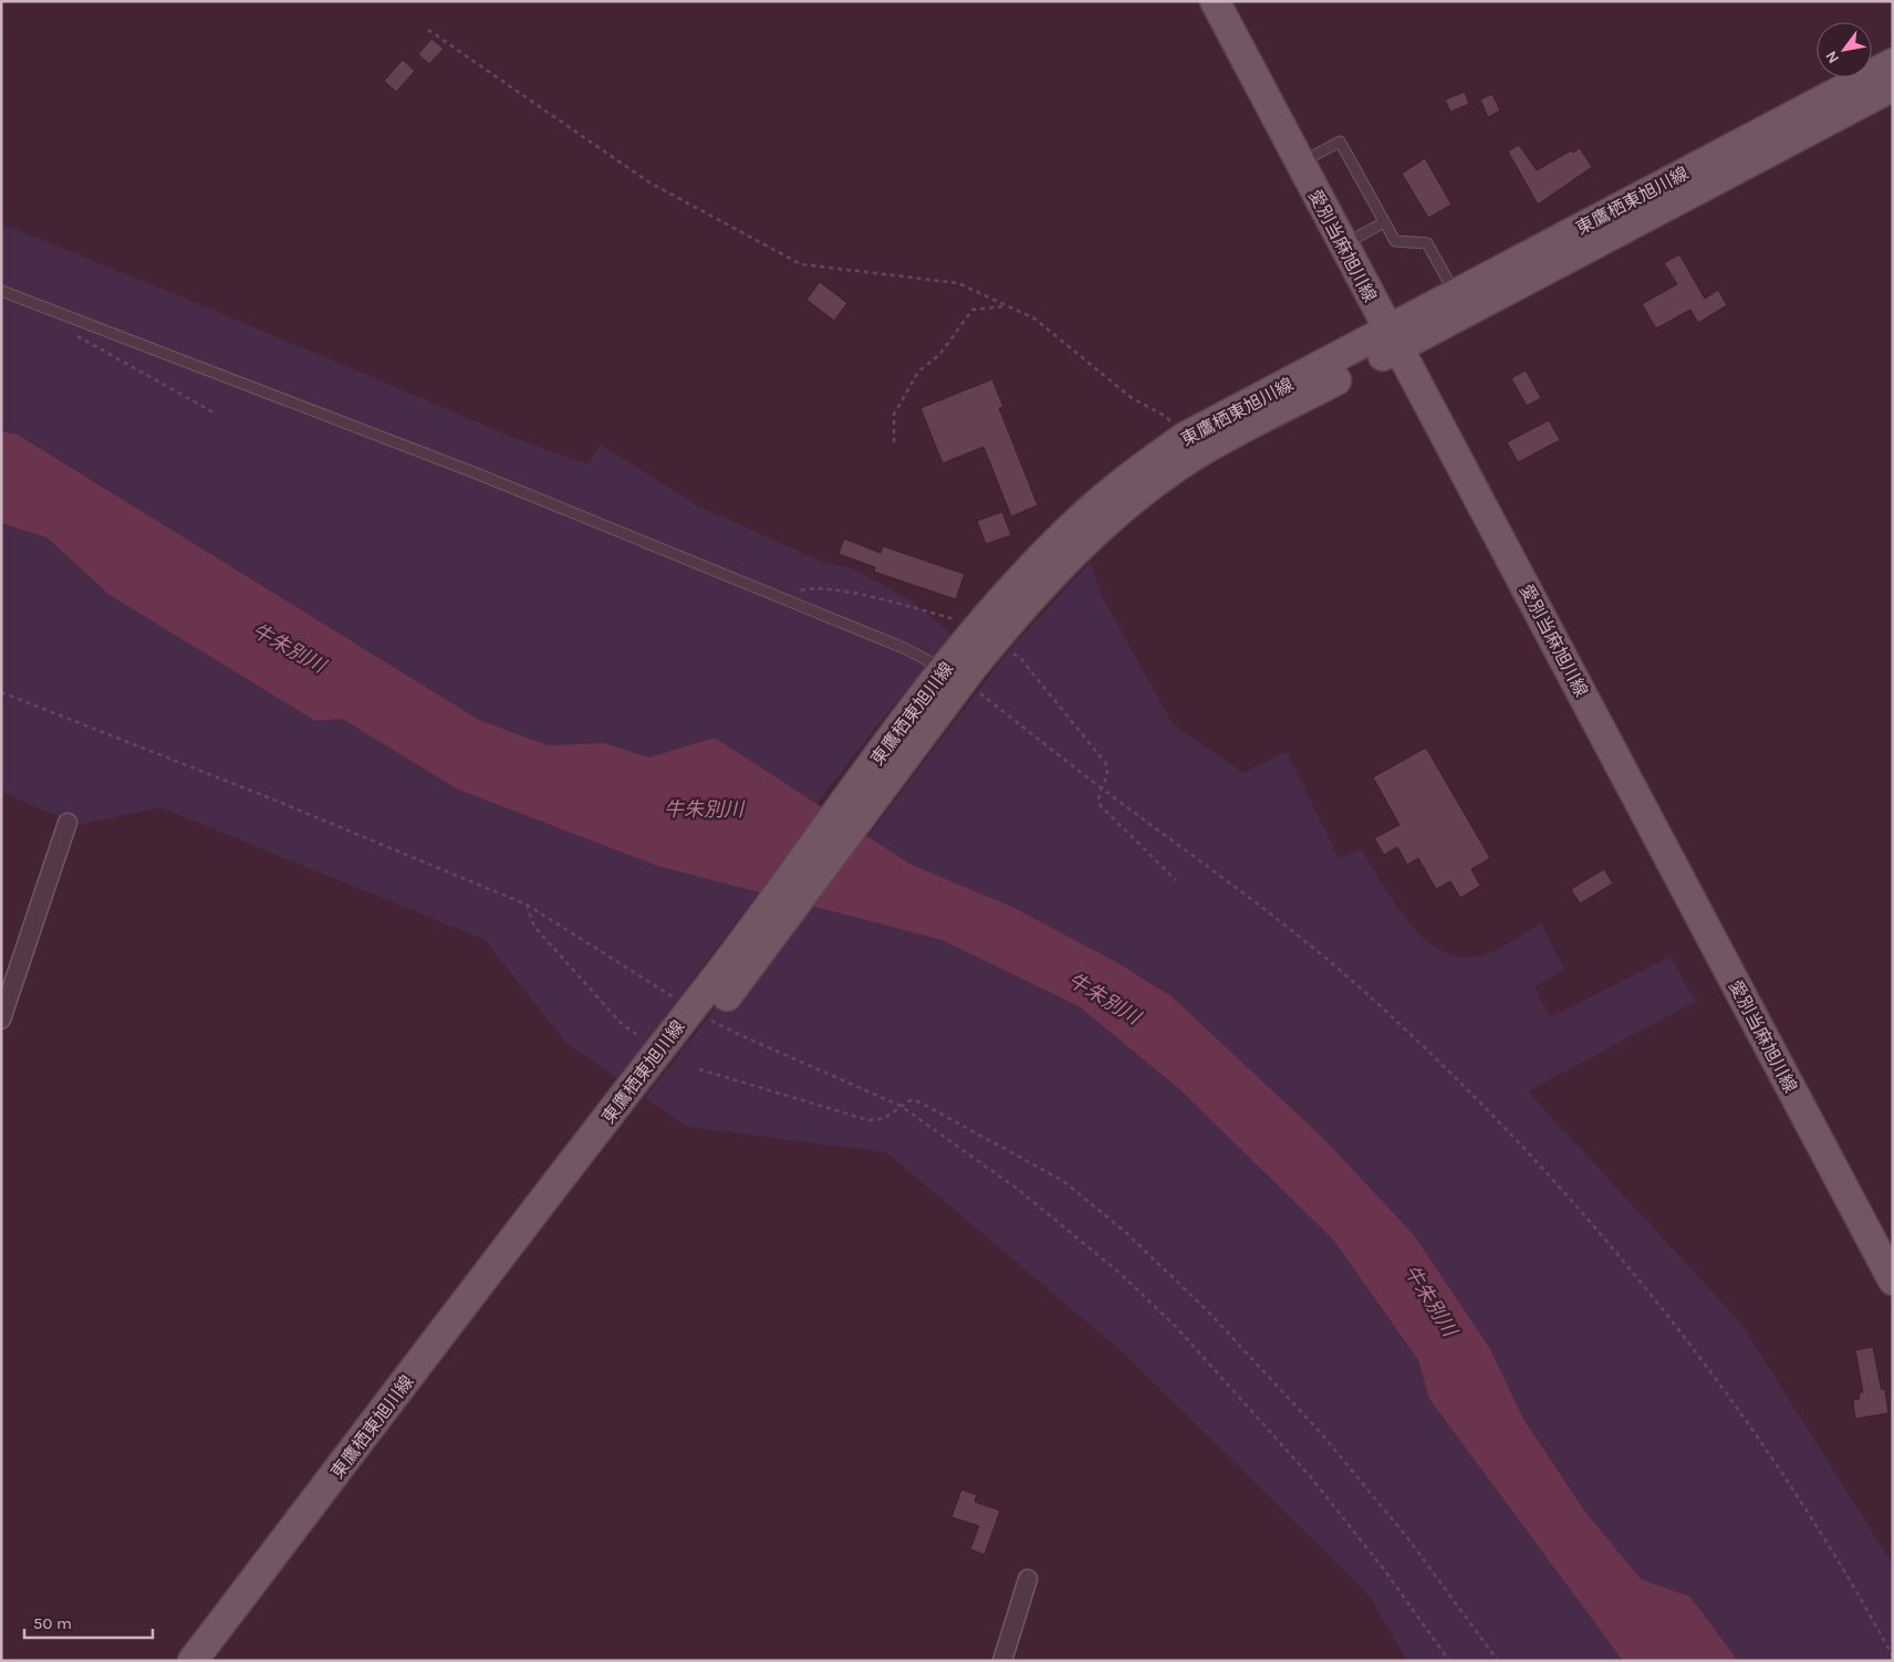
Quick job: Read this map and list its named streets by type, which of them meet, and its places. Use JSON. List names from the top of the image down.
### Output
{
  "streets": {
    "main road": ["東鷹栖東旭川線", "愛別当麻旭川線"]
  },
  "crossings": [
    ["東鷹栖東旭川線", "愛別当麻旭川線"]
  ],
  "water": ["牛朱別川"],
  "scale_bar": "50 m",
  "north": "bottom left"
}
